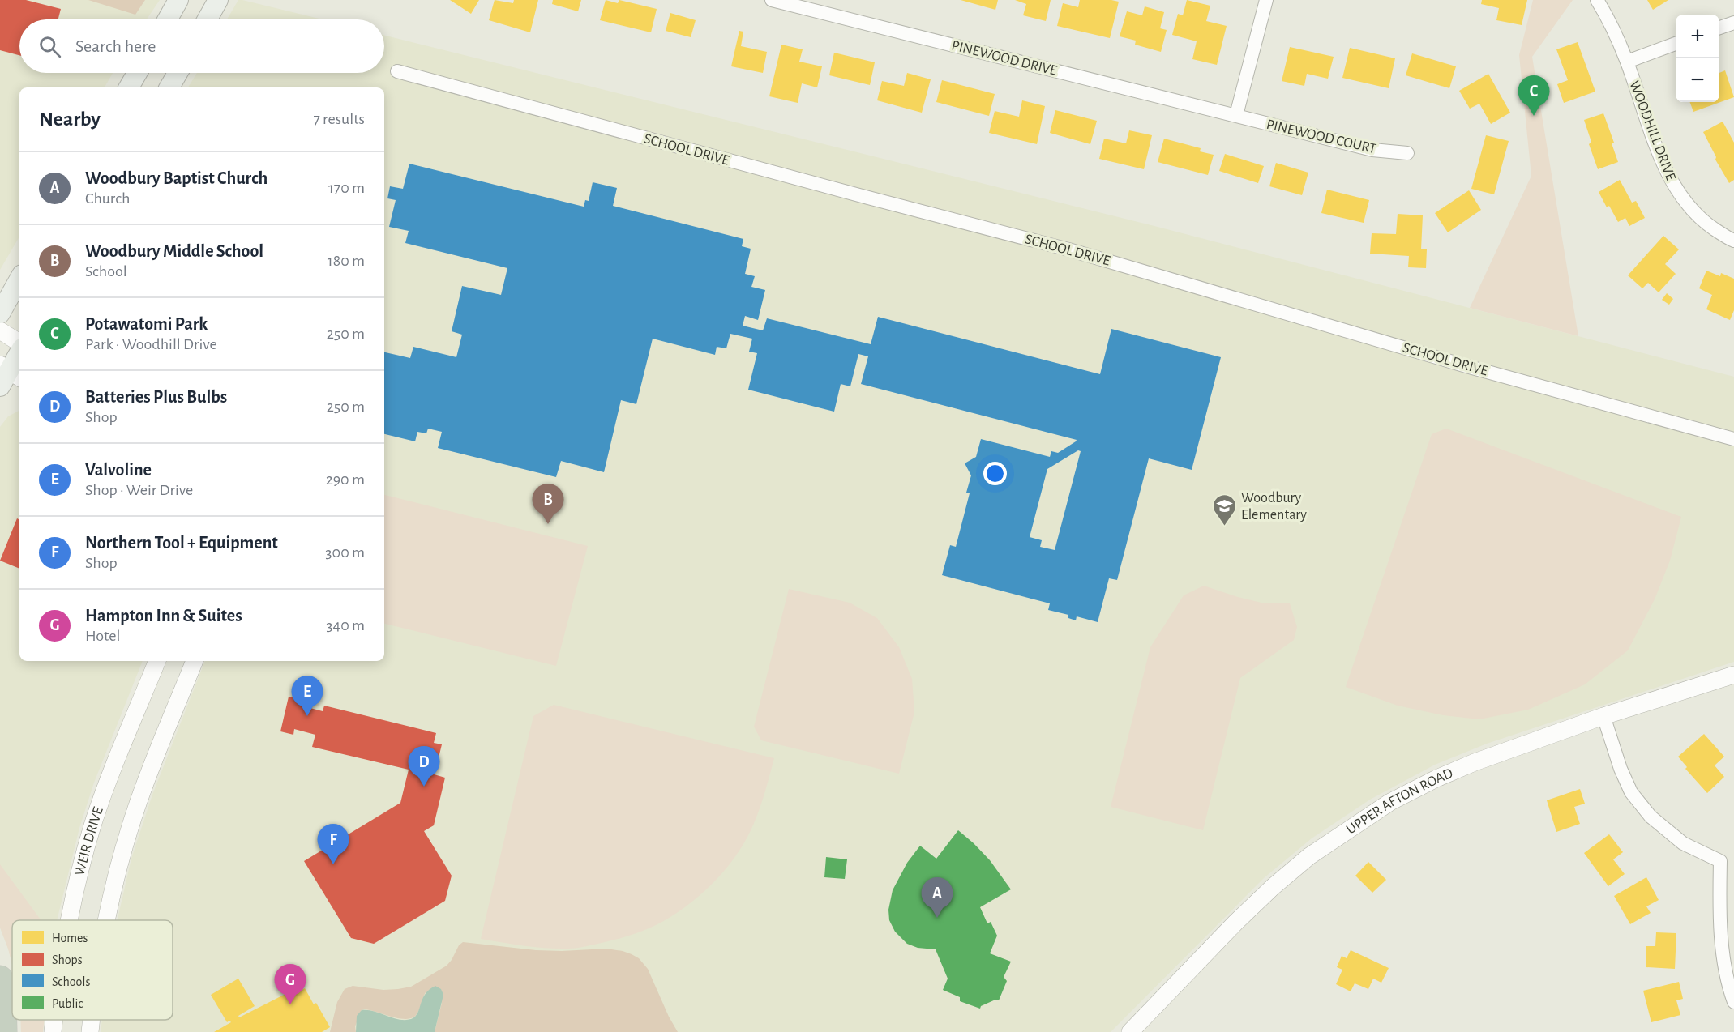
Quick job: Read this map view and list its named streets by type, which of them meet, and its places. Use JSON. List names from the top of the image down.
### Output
{
  "streets": {
    "street": [
      "PINEWOOD DRIVE",
      "WOODHILL DRIVE",
      "PINEWOOD COURT",
      "SCHOOL DRIVE",
      "UPPER AFTON ROAD",
      "WEIR DRIVE"
    ]
  },
  "crossings": [
    ["PINEWOOD DRIVE", "PINEWOOD COURT"]
  ],
  "places": {
    "school or university": ["Woodbury Elementary"]
  },
  "legend": [
    "Homes",
    "Shops",
    "Schools",
    "Public"
  ],
  "page": {
    "map_buttons": ["+", "−"],
    "search": "Search here",
    "pins": [
      "C",
      "B",
      "E",
      "D",
      "F",
      "A",
      "G"
    ],
    "heading": ["Nearby", "7 results"],
    "list": [
      {
        "mark": "A",
        "name": "Woodbury Baptist Church",
        "note": "Church",
        "value": "170 m"
      },
      {
        "mark": "B",
        "name": "Woodbury Middle School",
        "note": "School",
        "value": "180 m"
      },
      {
        "mark": "C",
        "name": "Potawatomi Park",
        "note": "Park · Woodhill Drive",
        "value": "250 m"
      },
      {
        "mark": "D",
        "name": "Batteries Plus Bulbs",
        "note": "Shop",
        "value": "250 m"
      },
      {
        "mark": "E",
        "name": "Valvoline",
        "note": "Shop · Weir Drive",
        "value": "290 m"
      },
      {
        "mark": "F",
        "name": "Northern Tool + Equipment",
        "note": "Shop",
        "value": "300 m"
      },
      {
        "mark": "G",
        "name": "Hampton Inn & Suites",
        "note": "Hotel",
        "value": "340 m"
      }
    ]
  }
}
